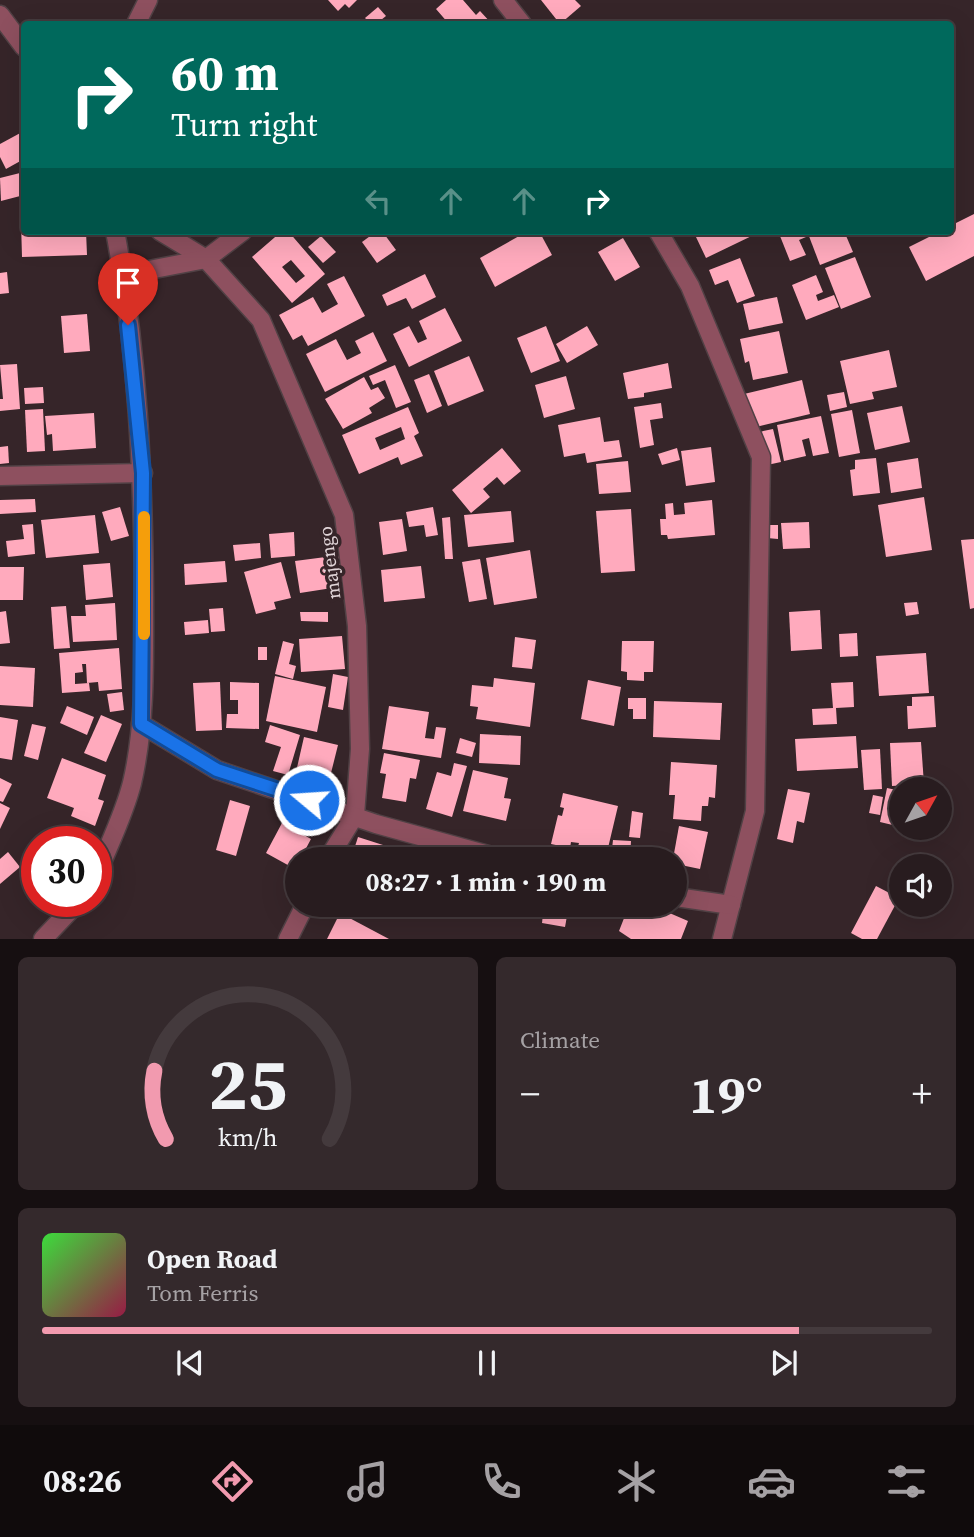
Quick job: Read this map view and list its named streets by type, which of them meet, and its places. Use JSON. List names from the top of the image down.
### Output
{
  "streets": {
    "street": ["majengo"]
  },
  "north": "top right",
  "page": {
    "turn": ["60 m", "Turn right"],
    "limit": "30",
    "trip": "08:27 · 1 min · 190 m",
    "tile": "Climate",
    "heat": ["−", "19°", "+"],
    "song": ["Open Road", "Tom Ferris"],
    "tabs": "08:26",
    "gauge": ["25", "km/h"]
  }
}
